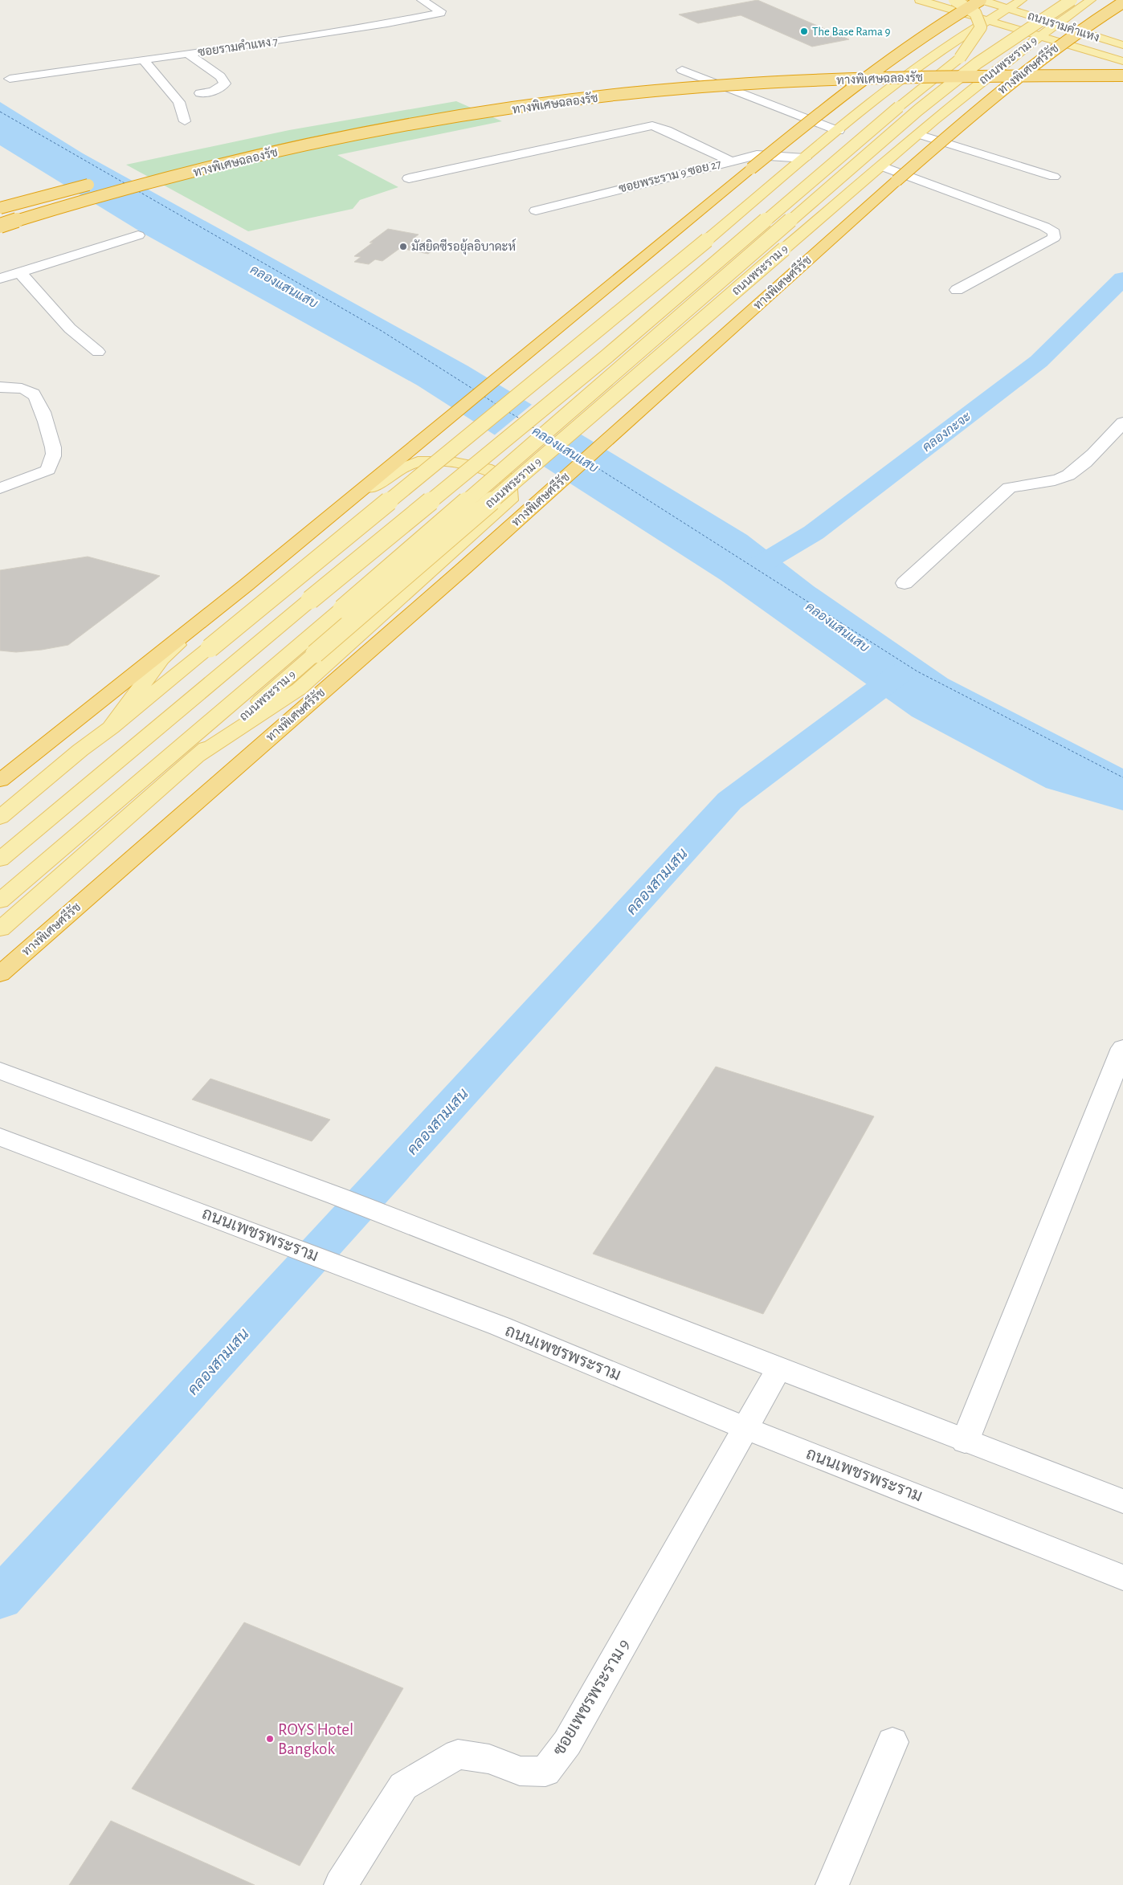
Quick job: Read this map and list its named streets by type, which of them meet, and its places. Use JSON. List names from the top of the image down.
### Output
{
  "streets": {
    "highway": ["ทางพิเศษศรีรัช", "ทางพิเศษฉลองรัช"],
    "main road": ["ถนนรามคำแหง", "ถนนพระราม 9"],
    "street": [
      "ซอยรามคำแหง 7",
      "ซอยพระราม 9 ซอย 27",
      "ถนนเพชรพระราม",
      "ซอยเพชรพระราม 9"
    ]
  },
  "crossings": [
    ["ถนนรามคำแหง", "ถนนพระราม 9"],
    ["ถนนเพชรพระราม", "ซอยเพชรพระราม 9"]
  ],
  "water": ["คลองแสนแสบ", "คลองกะจะ", "คลองสามเสน"],
  "places": ["The Base Rama 9", "มัสยิดซีรอยุ้ลอิบาดะห์", "ROYS Hotel Bangkok"]
}
